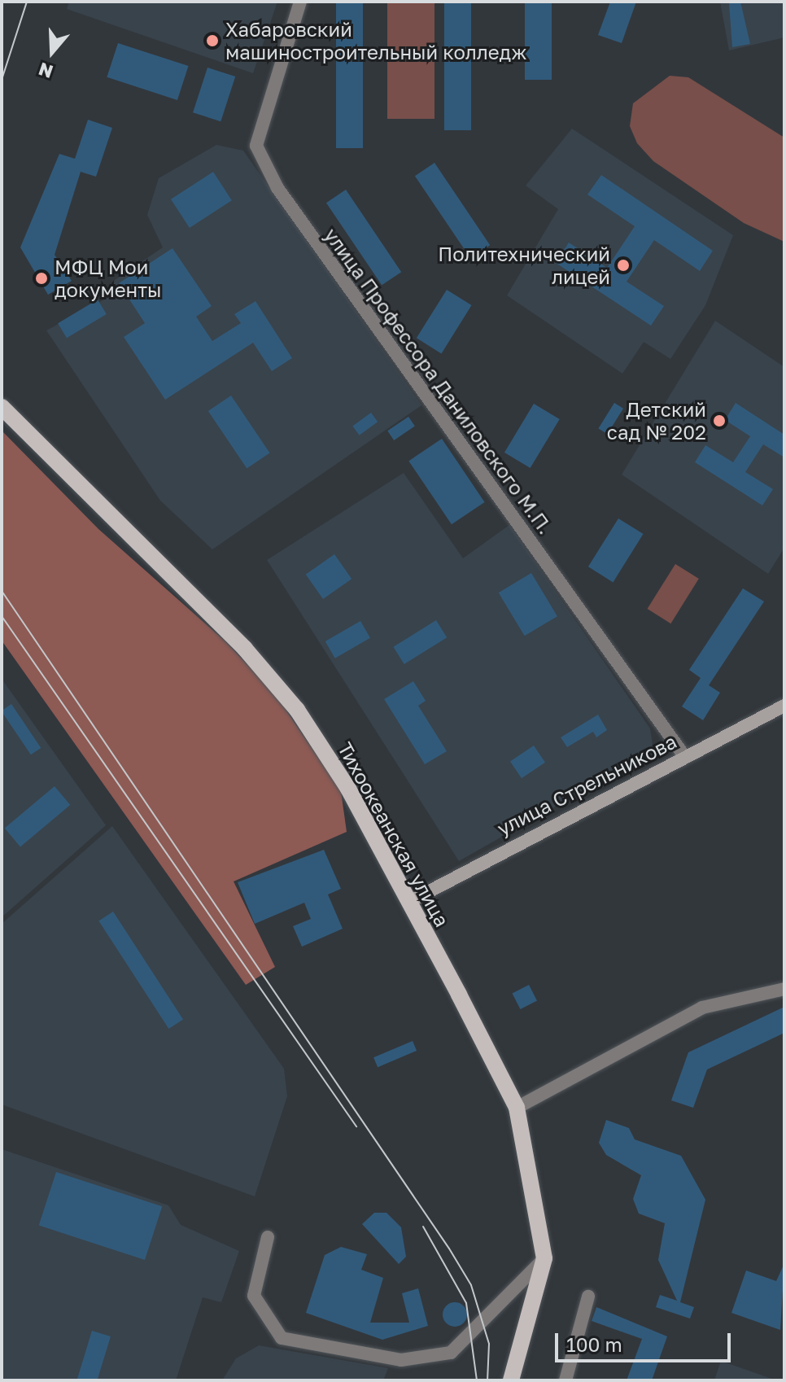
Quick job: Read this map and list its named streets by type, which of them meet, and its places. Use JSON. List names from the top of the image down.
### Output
{
  "streets": {
    "main road": ["Тихоокеанская улица"],
    "street": ["улица Профессора Даниловского М.П.", "улица Стрельникова"]
  },
  "crossings": [
    ["улица Профессора Даниловского М.П.", "улица Стрельникова"],
    ["улица Стрельникова", "Тихоокеанская улица"]
  ],
  "places": [
    "Хабаровский машиностроительный колледж",
    "Политехнический лицей",
    "МФЦ Мои документы",
    "Детский сад № 202"
  ],
  "scale_bar": "100 m",
  "north": "bottom"
}
